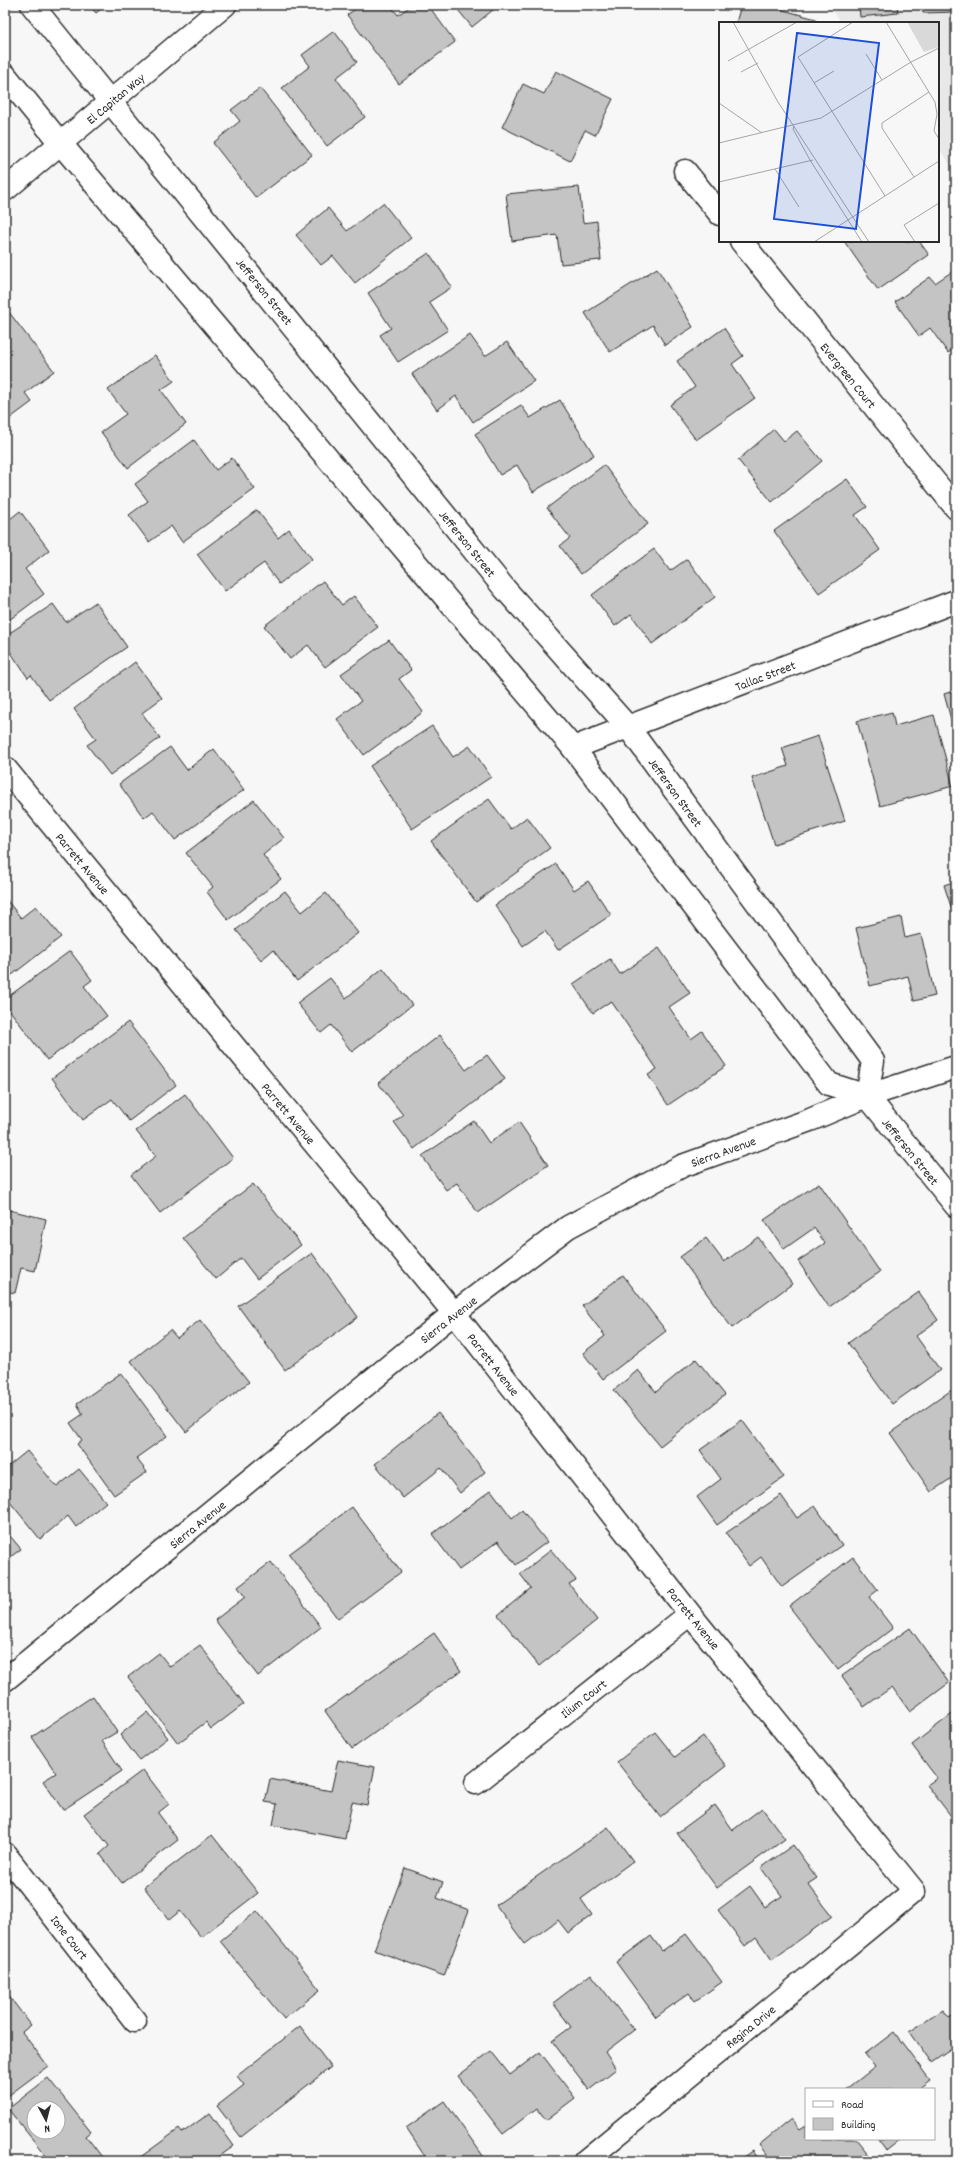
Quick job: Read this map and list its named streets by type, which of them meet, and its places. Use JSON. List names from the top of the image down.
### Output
{
  "streets": {
    "street": [
      "El Capitan Way",
      "Jefferson Street",
      "Evergreen Court",
      "Tallac Street",
      "Parrett Avenue",
      "Sierra Avenue",
      "Ilium Court",
      "Ione Court",
      "Regina Drive"
    ]
  },
  "crossings": [
    ["El Capitan Way", "Jefferson Street"],
    ["Jefferson Street", "Tallac Street"],
    ["Jefferson Street", "Sierra Avenue"],
    ["Parrett Avenue", "Sierra Avenue"],
    ["Parrett Avenue", "Ilium Court"],
    ["Parrett Avenue", "Regina Drive"]
  ],
  "legend": ["Road", "Building"],
  "north": "bottom"
}
